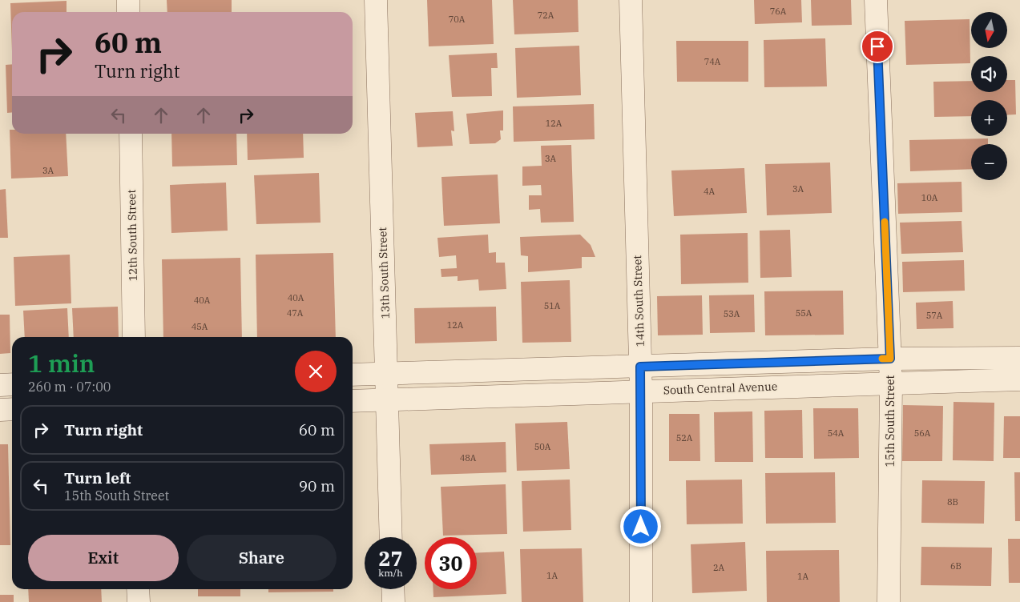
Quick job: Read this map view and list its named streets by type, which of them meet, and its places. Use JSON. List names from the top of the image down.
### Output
{
  "streets": {
    "street": [
      "12th South Street",
      "13th South Street",
      "14th South Street",
      "South Central Avenue",
      "15th South Street"
    ]
  },
  "crossings": [
    ["13th South Street", "South Central Avenue"],
    ["14th South Street", "South Central Avenue"],
    ["South Central Avenue", "15th South Street"]
  ],
  "house_numbers": [
    "76A",
    "72A",
    "70A",
    "74A",
    "12A",
    "3A",
    "3A",
    "3A",
    "4A",
    "10A",
    "40A",
    "40A",
    "51A",
    "47A",
    "55A",
    "53A",
    "57A",
    "12A",
    "45A",
    "54A",
    "56A",
    "52A",
    "50A",
    "48A",
    "8B",
    "6B",
    "2A",
    "1A",
    "1A"
  ],
  "north": "bottom",
  "page": {
    "map_buttons": ["+", "−"],
    "turn": ["60 m", "Turn right"],
    "heading": ["1 min", "260 m · 07:00"],
    "list": [
      {
        "name": "Turn right",
        "value": "60 m"
      },
      {
        "name": "Turn left",
        "note": "15th South Street",
        "value": "90 m"
      }
    ],
    "buttons": ["Exit", "Share"],
    "speed": "27 km/h",
    "limit": "30"
  }
}
